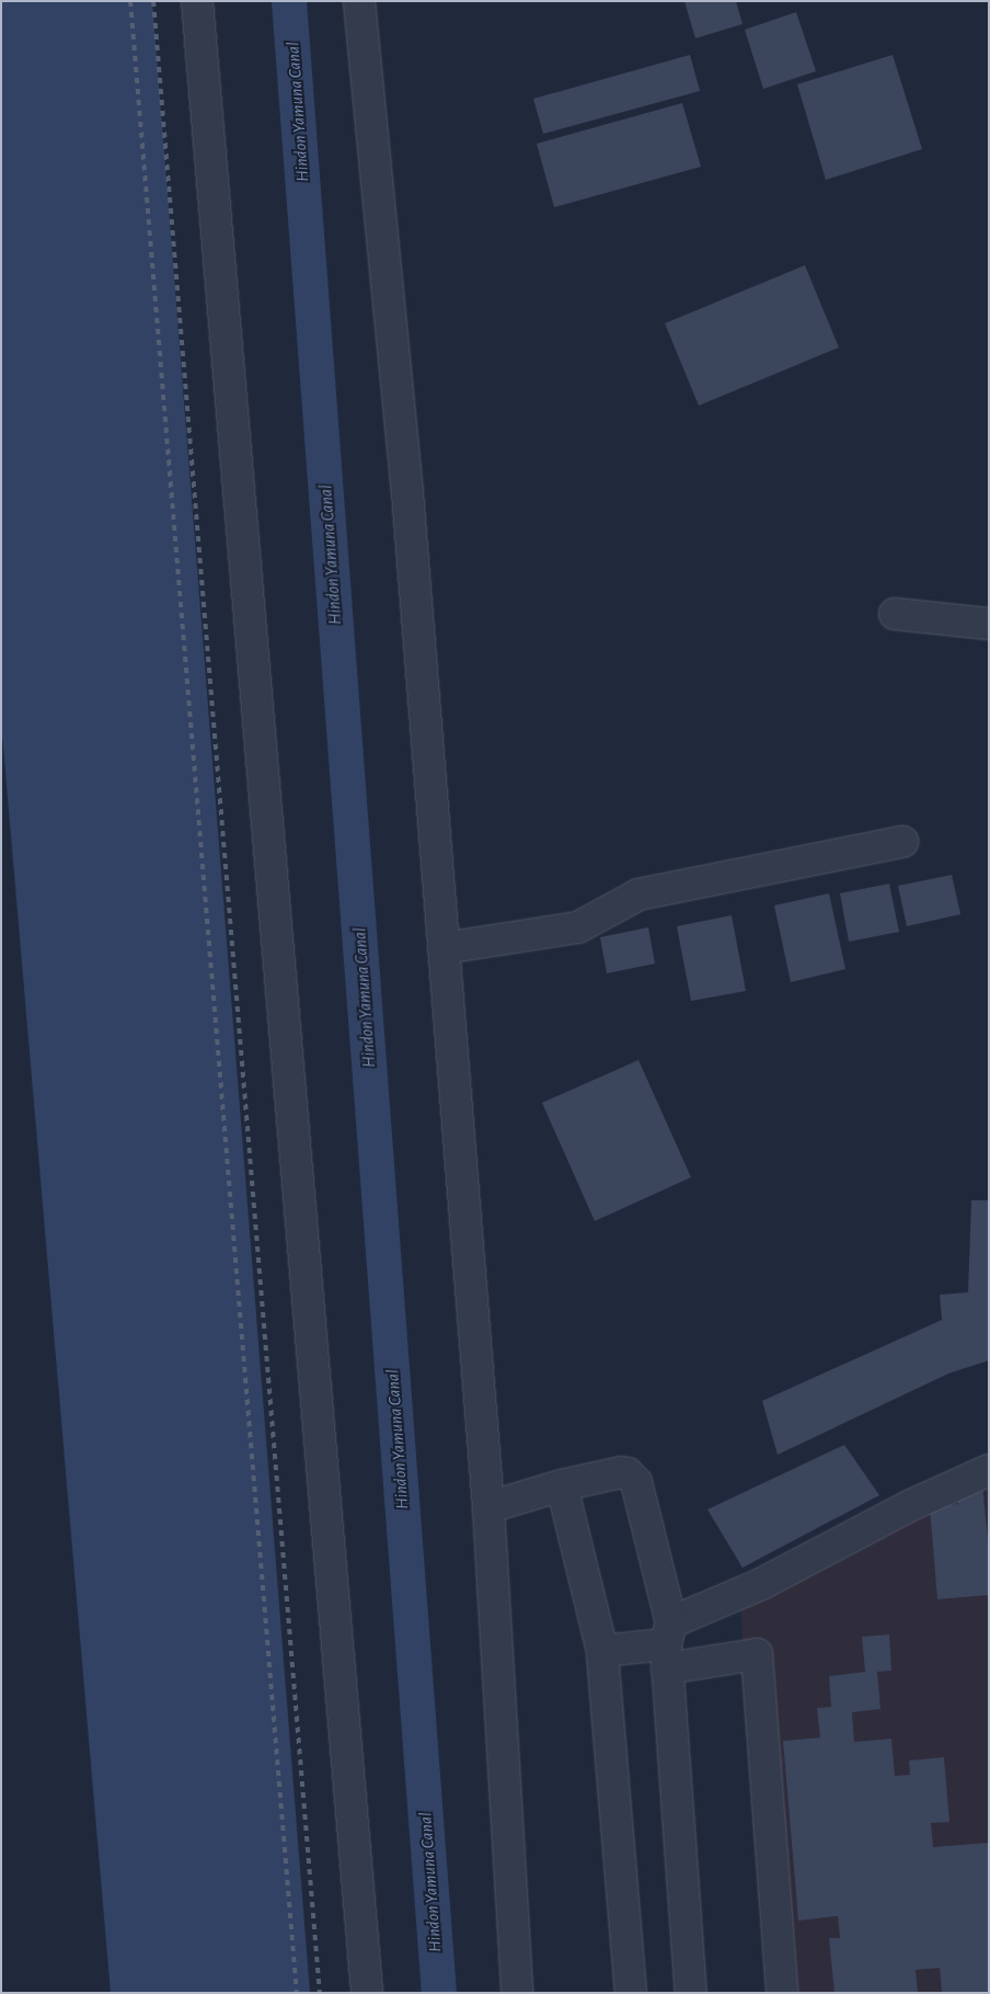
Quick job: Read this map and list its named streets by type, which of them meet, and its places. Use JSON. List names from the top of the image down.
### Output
{
  "water": ["Hindon Yamuna Canal"]
}
